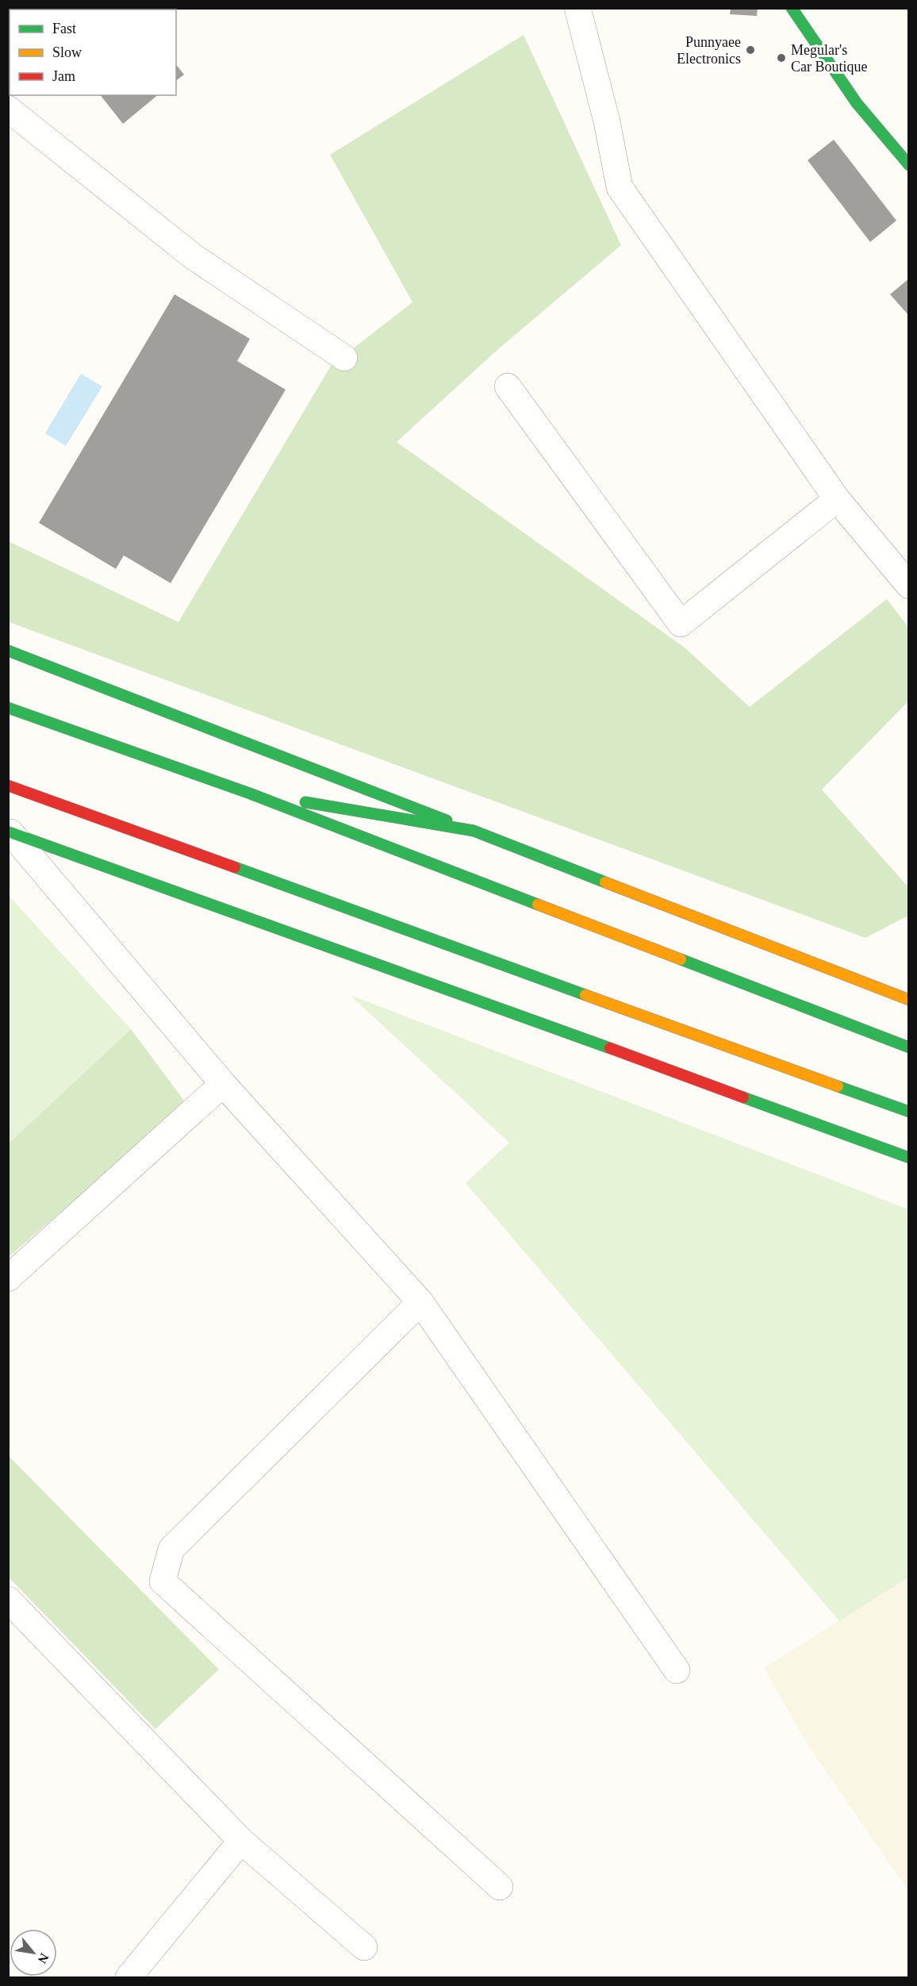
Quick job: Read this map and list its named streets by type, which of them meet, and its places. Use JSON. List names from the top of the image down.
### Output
{
  "places": ["Punnyaee Electronics", "Megular's Car Boutique"],
  "legend": ["Fast", "Slow", "Jam"],
  "north": "bottom right"
}
